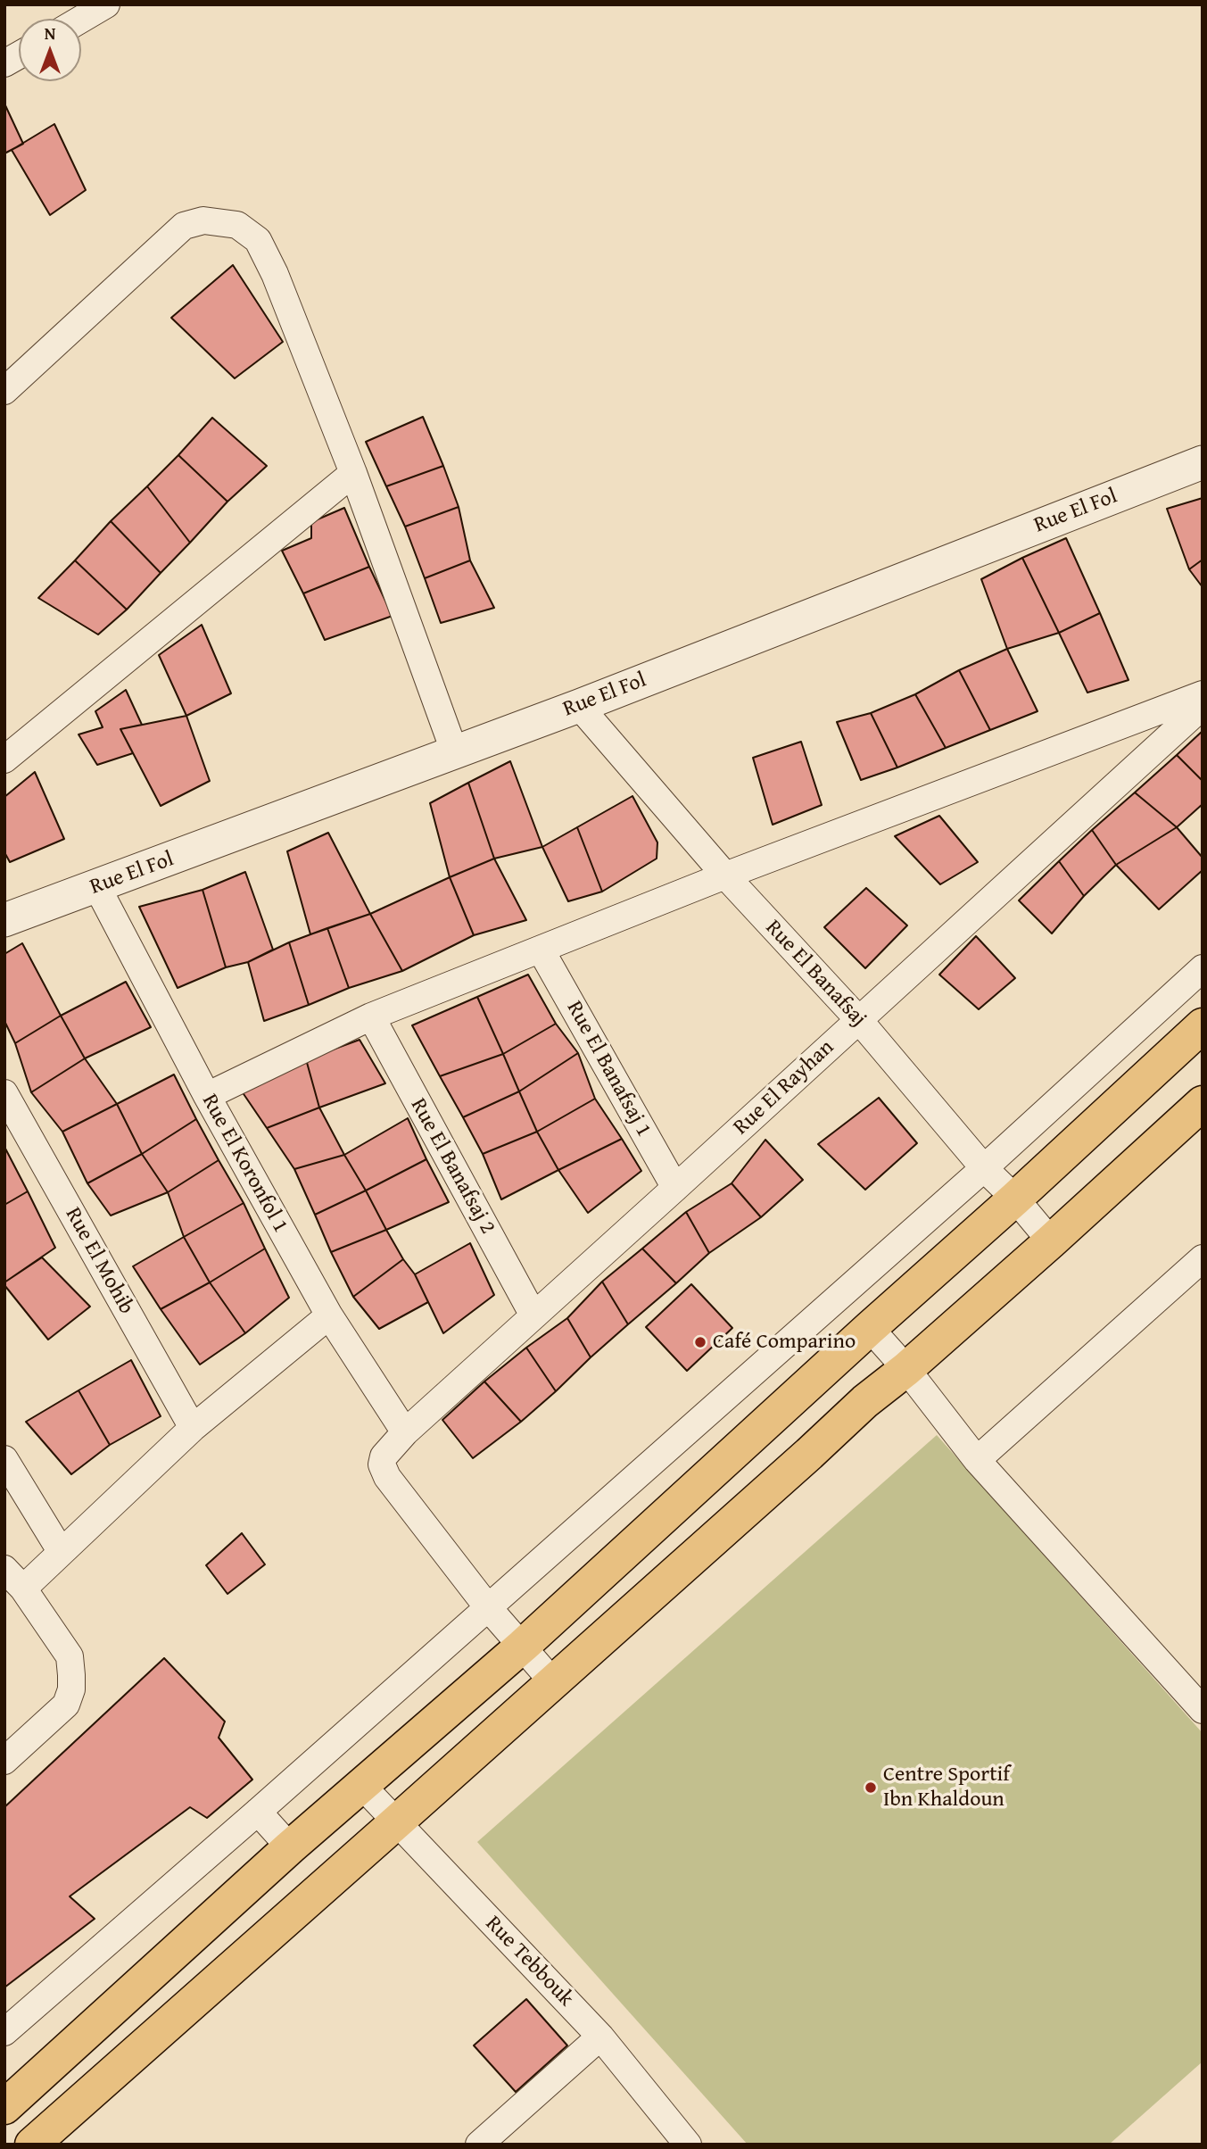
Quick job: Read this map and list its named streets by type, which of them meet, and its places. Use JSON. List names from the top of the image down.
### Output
{
  "streets": {
    "street": [
      "Rue El Fol",
      "Rue El Banafsaj",
      "Rue El Banafsaj 1",
      "Rue El Rayhan",
      "Rue El Koronfol 1",
      "Rue El Banafsaj 2",
      "Rue El Mohib",
      "Rue Tebbouk"
    ]
  },
  "crossings": [
    ["Rue El Fol", "Rue El Banafsaj"],
    ["Rue El Fol", "Rue El Koronfol 1"],
    ["Rue El Banafsaj", "Rue El Rayhan"],
    ["Rue El Banafsaj 1", "Rue El Rayhan"],
    ["Rue El Rayhan", "Rue El Koronfol 1"],
    ["Rue El Rayhan", "Rue El Banafsaj 2"]
  ],
  "places": ["Café Comparino", "Centre Sportif Ibn Khaldoun"],
  "north": "top"
}
